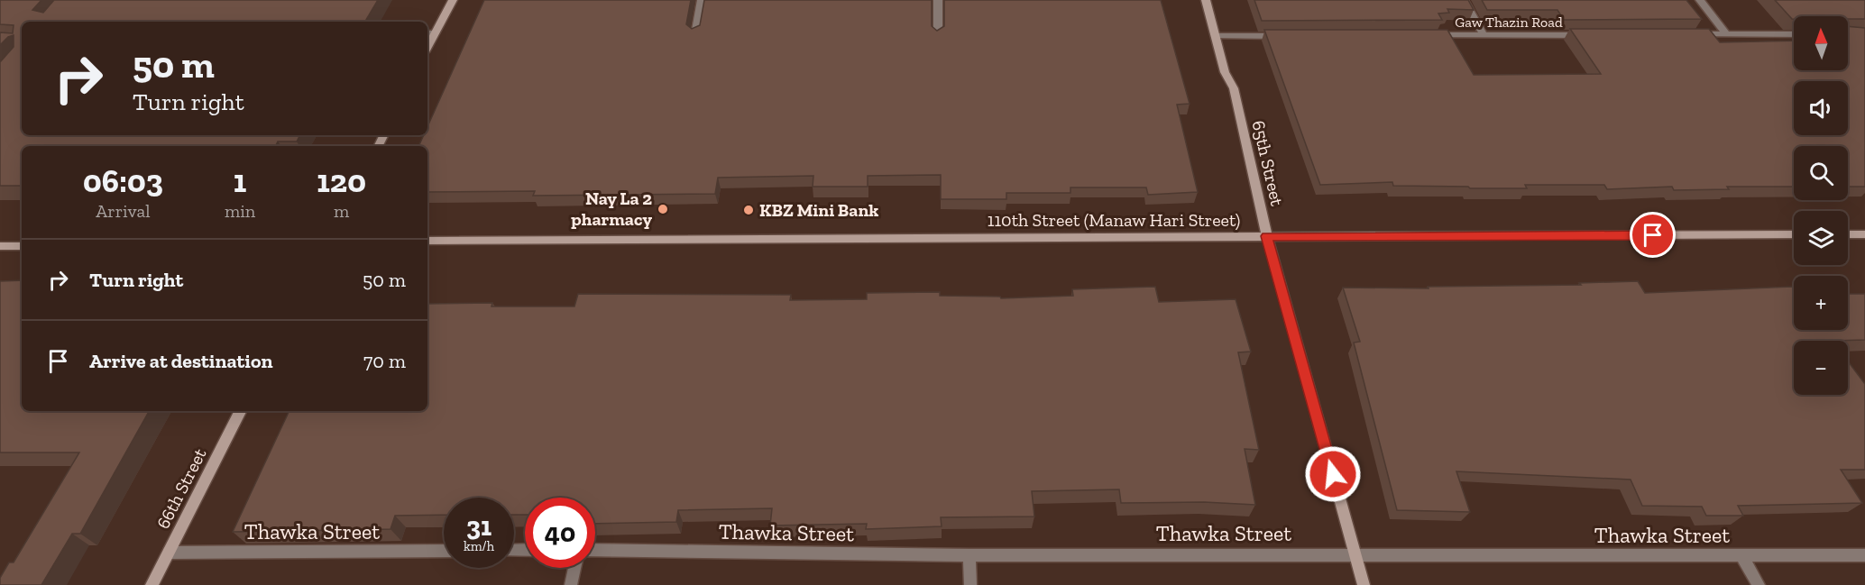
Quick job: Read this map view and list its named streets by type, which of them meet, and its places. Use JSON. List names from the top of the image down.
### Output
{
  "streets": {
    "main road": ["65th Street", "110th Street (Manaw Hari Street)", "66th Street"],
    "street": ["Gaw Thazin Road", "Thawka Street"]
  },
  "crossings": [
    ["65th Street", "110th Street (Manaw Hari Street)"],
    ["65th Street", "Thawka Street"],
    ["66th Street", "Thawka Street"]
  ],
  "places": ["Nay La 2 pharmacy", "KBZ Mini Bank"],
  "north": "top",
  "page": {
    "map_buttons": ["+", "−"],
    "turn": ["50 m", "Turn right"],
    "eta": [
      "06:03",
      "Arrival",
      "1",
      "min",
      "120",
      "m"
    ],
    "list": [
      {
        "name": "Turn right",
        "value": "50 m"
      },
      {
        "name": "Arrive at destination",
        "value": "70 m"
      }
    ],
    "speed": "31 km/h",
    "limit": "40"
  }
}
